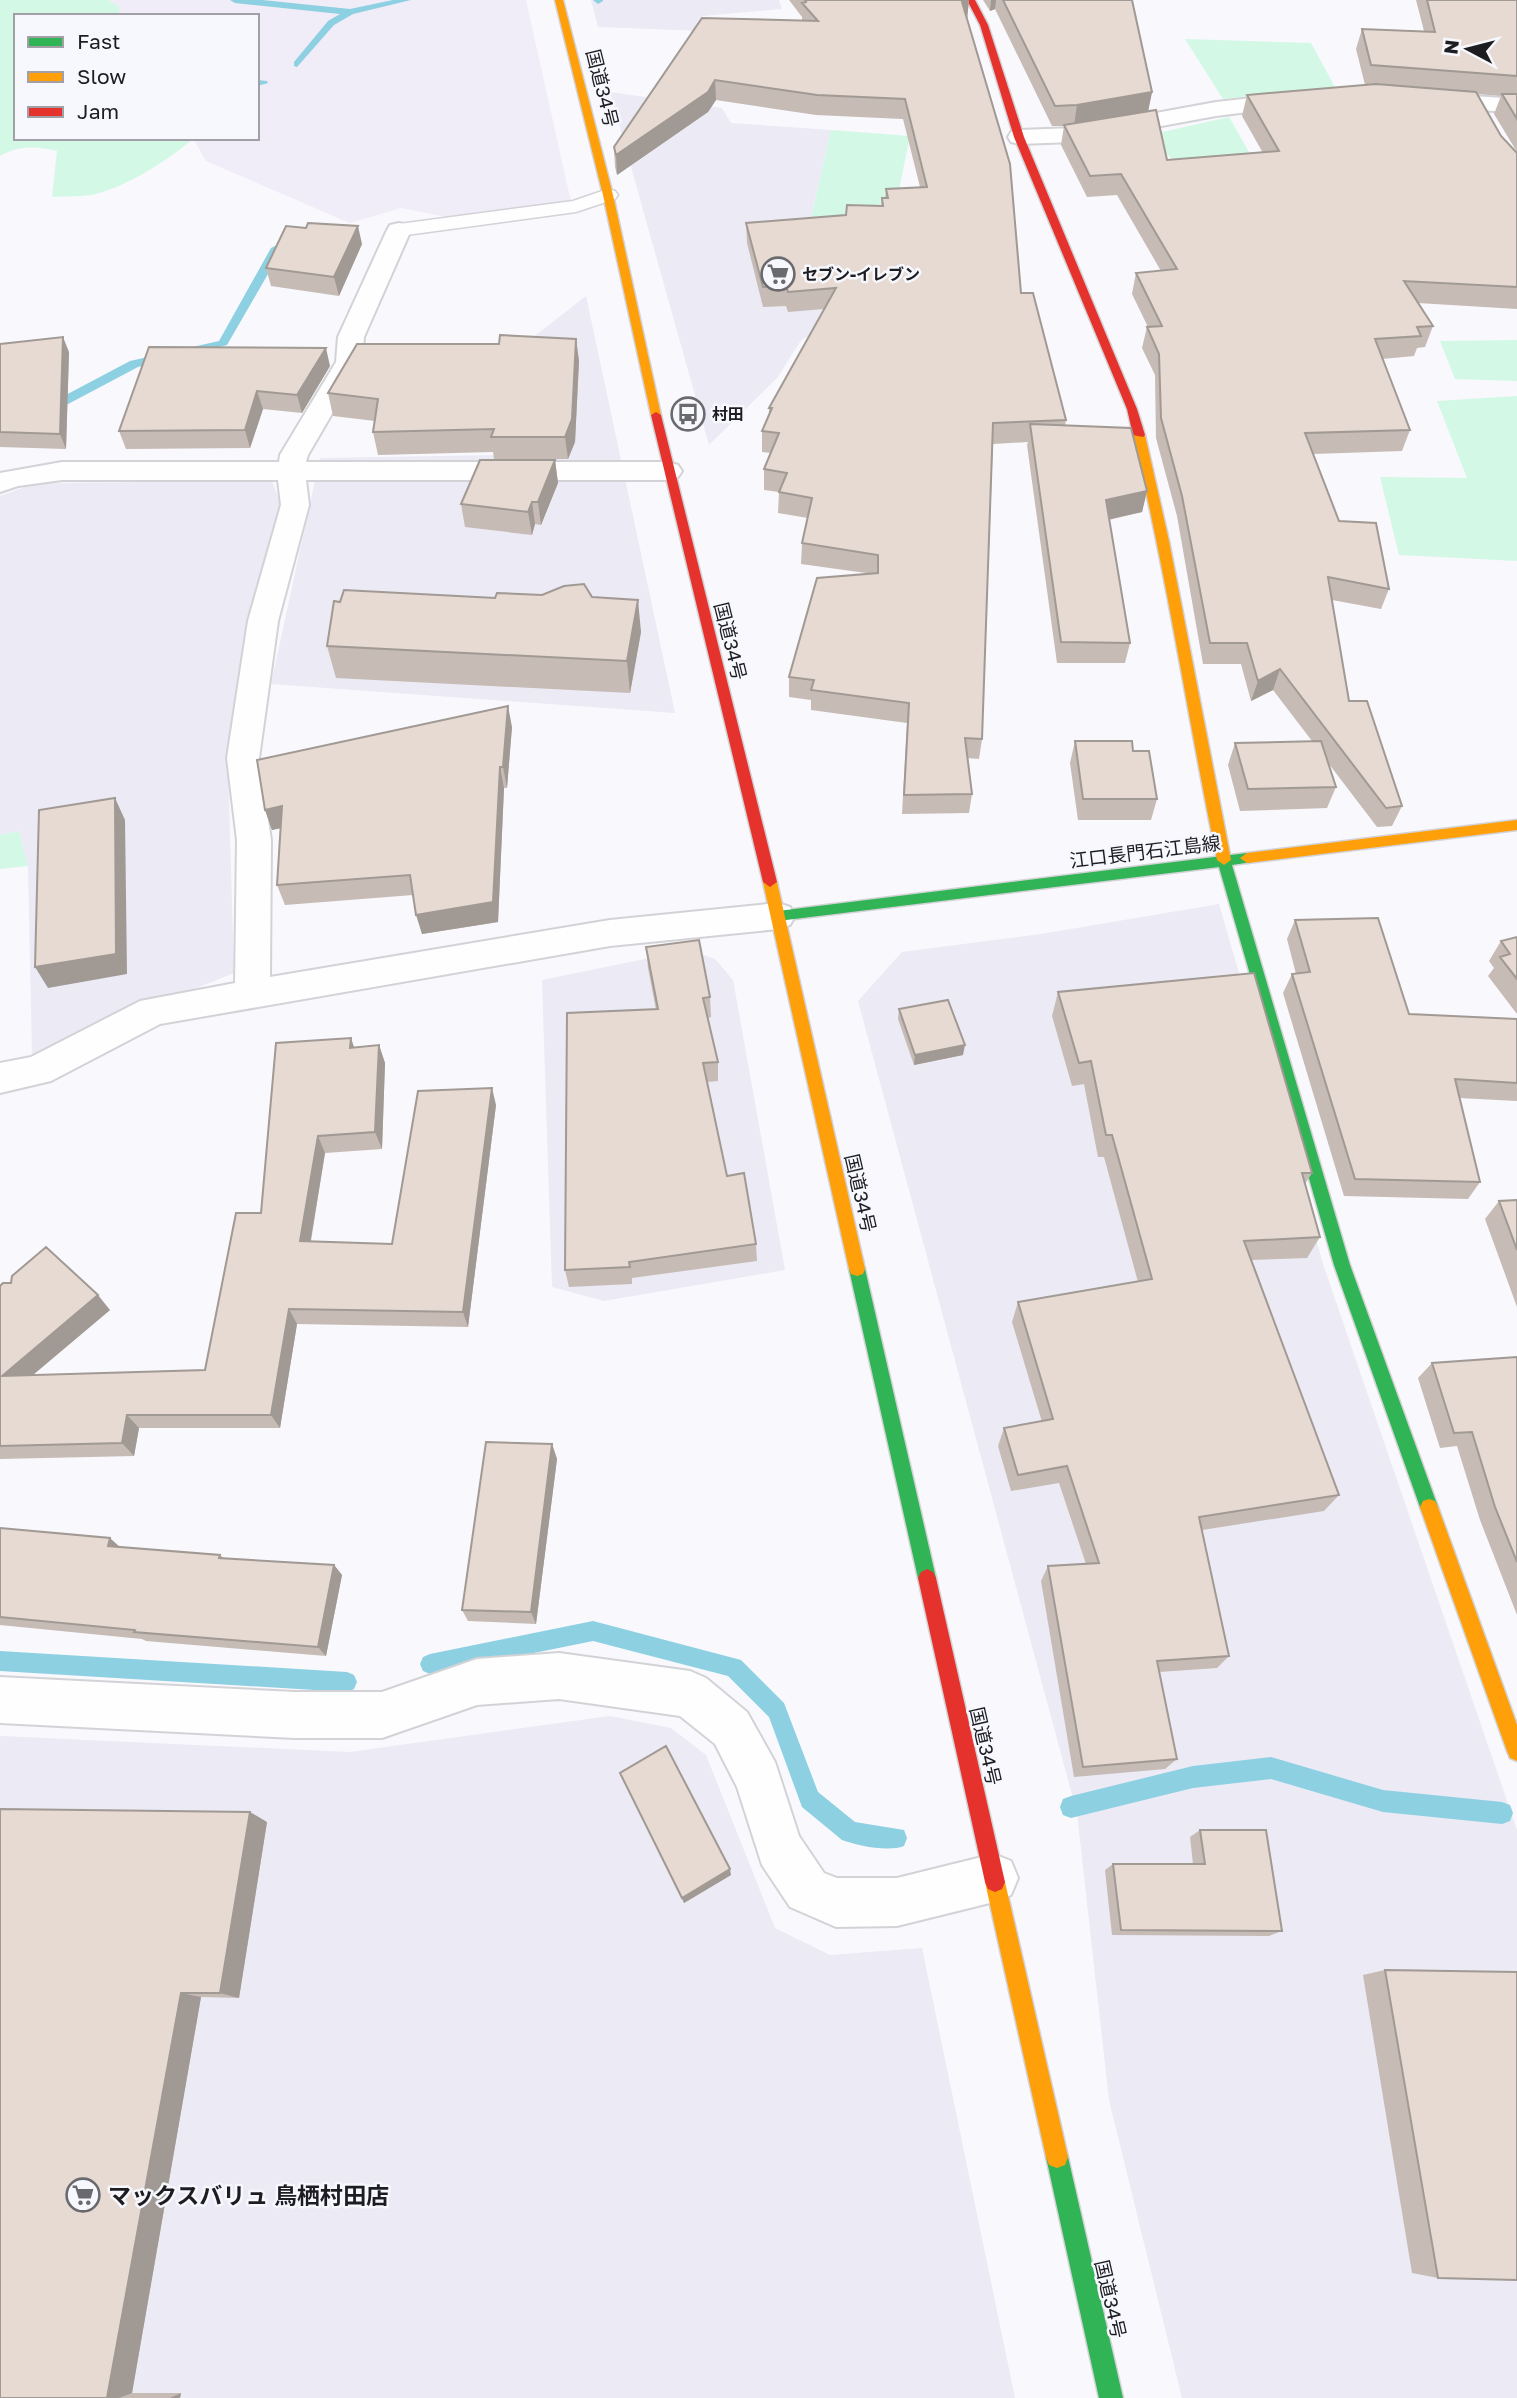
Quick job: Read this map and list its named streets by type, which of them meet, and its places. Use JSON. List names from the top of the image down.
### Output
{
  "streets": {
    "main road": ["国道34号", "江口長門石江島線"]
  },
  "crossings": [
    ["国道34号", "江口長門石江島線"]
  ],
  "places": {
    "supermarket": ["セブン-イレブン", "マックスバリュ 鳥栖村田店"],
    "bus stop": ["村田"]
  },
  "legend": ["Fast", "Slow", "Jam"],
  "north": "left"
}
